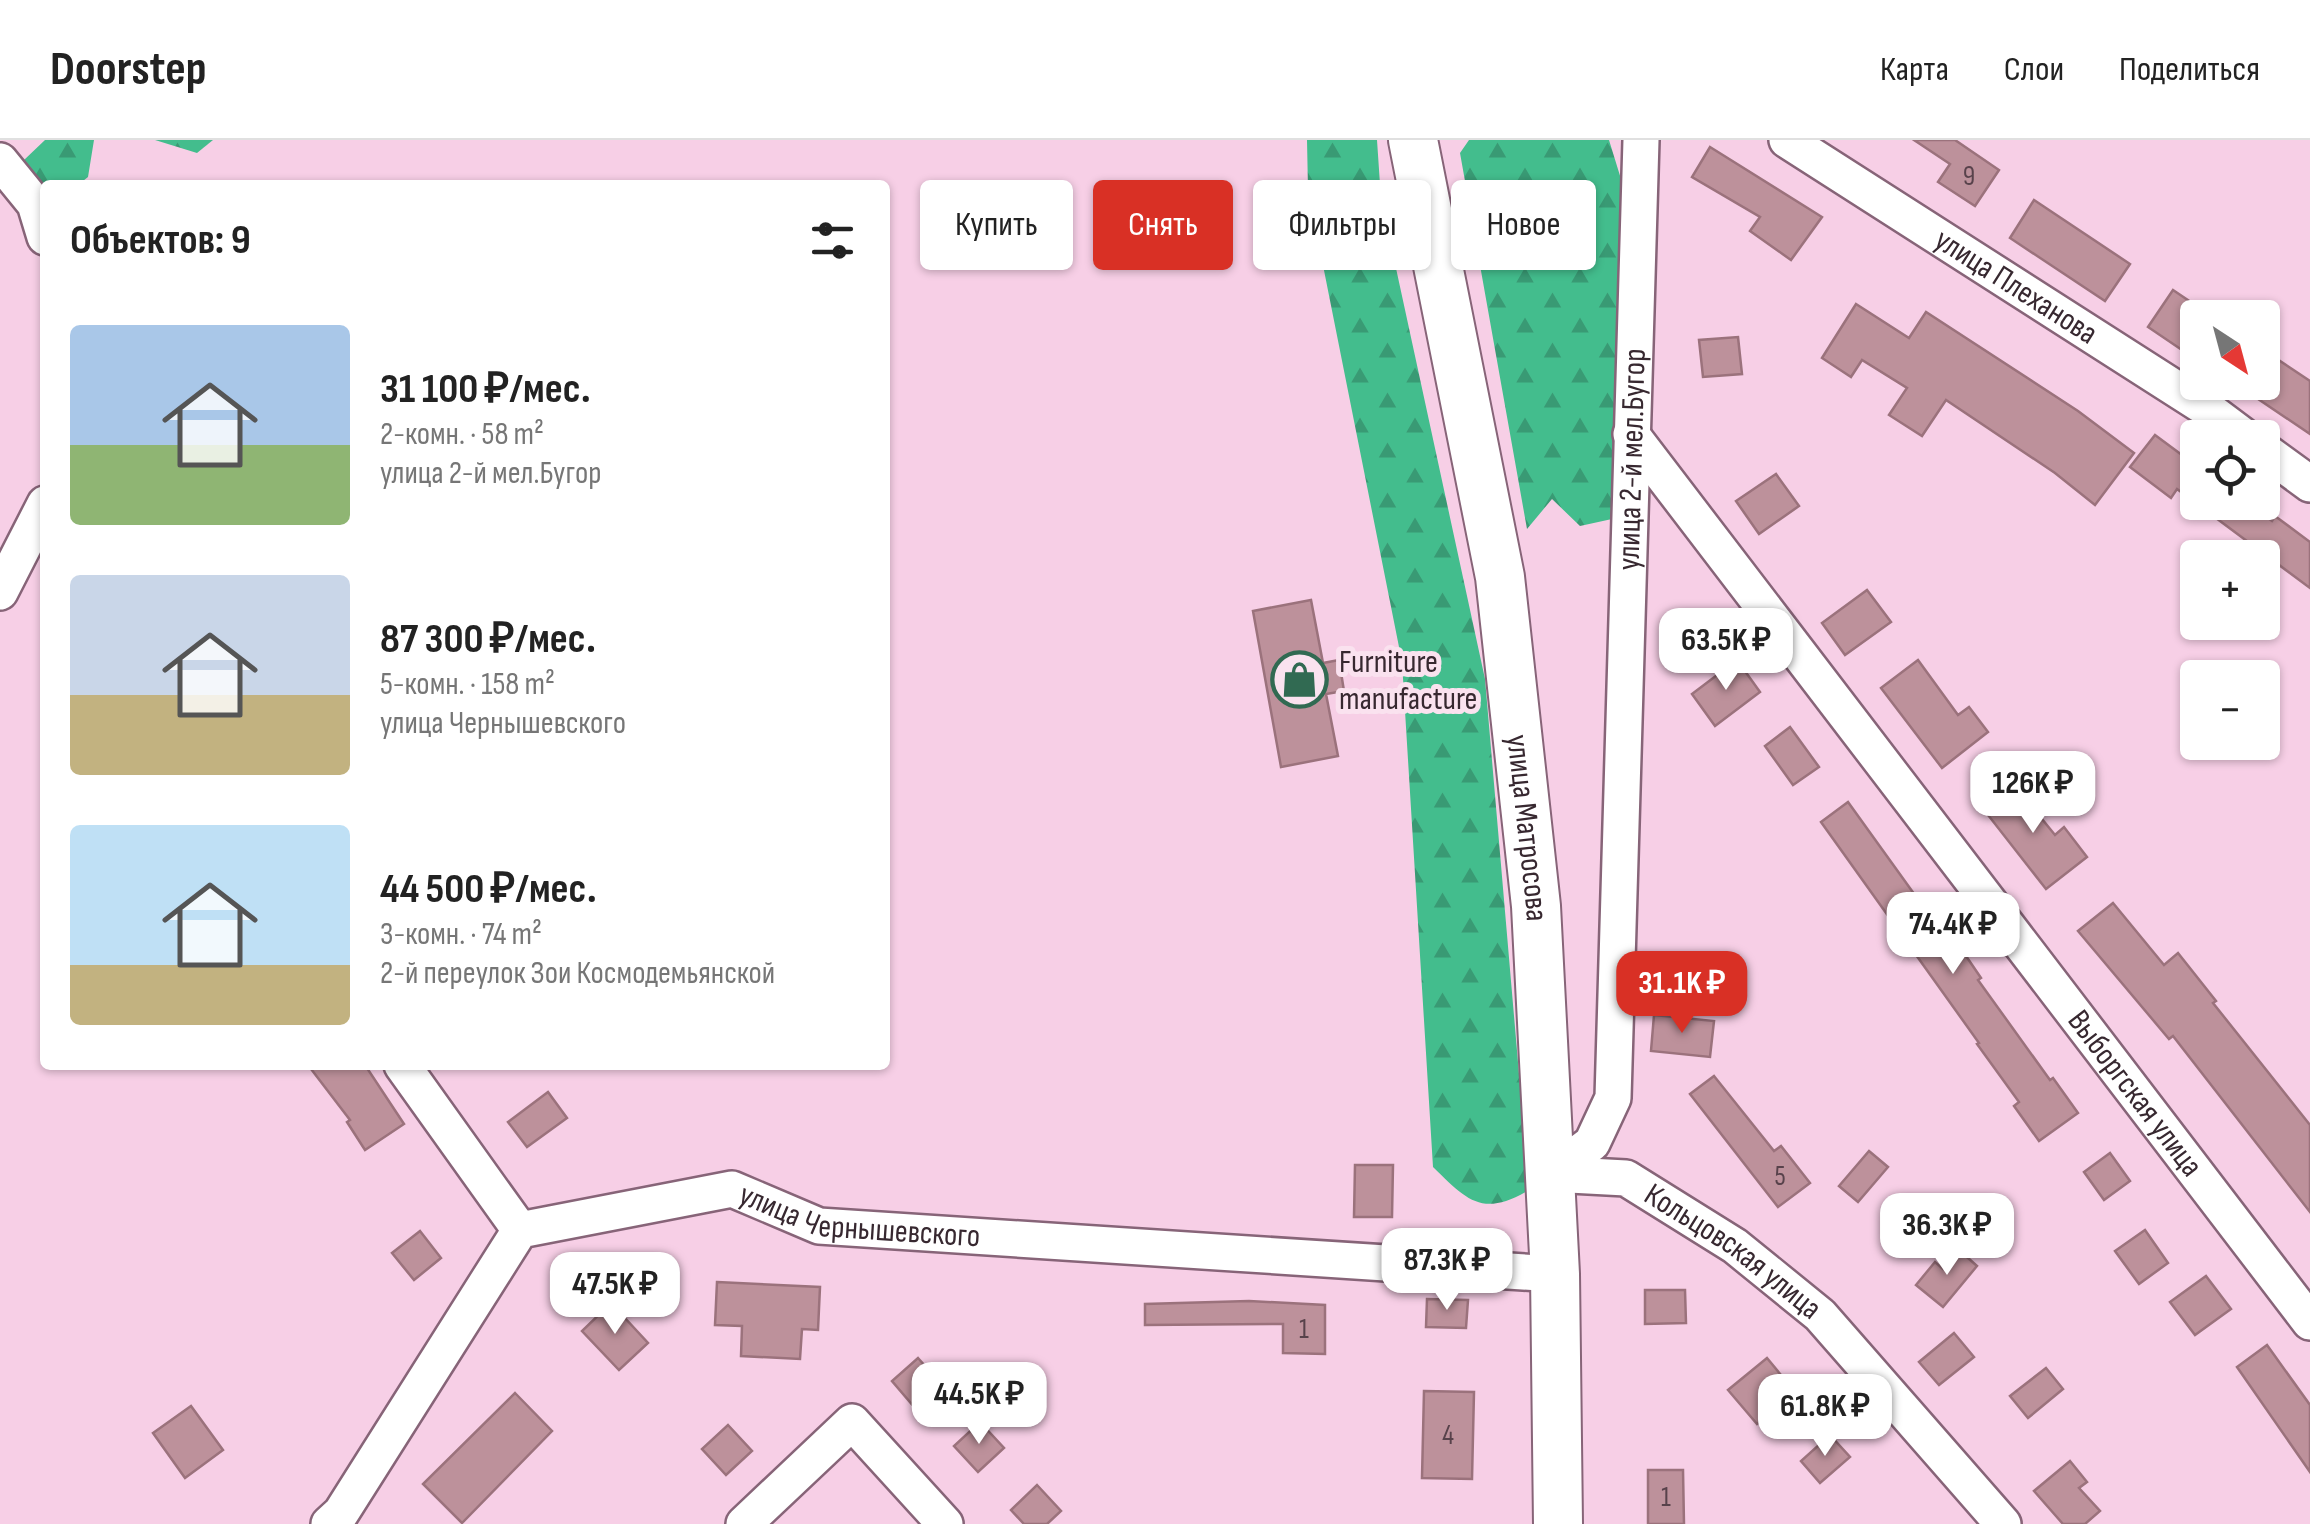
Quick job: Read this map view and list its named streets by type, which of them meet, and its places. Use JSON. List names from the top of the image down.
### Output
{
  "streets": {
    "main road": ["улица Матросова"],
    "street": [
      "улица Плеханова",
      "улица 2-й мел.Бугор",
      "Выборгская улица",
      "улица Чернышевского",
      "Кольцовская улица"
    ]
  },
  "crossings": [
    ["улица 2-й мел.Бугор", "улица Матросова"],
    ["улица 2-й мел.Бугор", "Выборгская улица"],
    ["улица 2-й мел.Бугор", "Кольцовская улица"],
    ["улица Матросова", "улица Чернышевского"],
    ["улица Матросова", "Кольцовская улица"]
  ],
  "places": {
    "shop": ["Furniture manufacture"]
  },
  "house_numbers": [
    "9",
    "5",
    "1",
    "4",
    "1"
  ],
  "north": "bottom right",
  "page": {
    "header": "Doorstep",
    "nav": ["Карта", "Слои", "Поделиться"],
    "chip": [
      "Купить",
      "Снять",
      "Фильтры",
      "Новое"
    ],
    "heading": "Объектов: 9",
    "map_buttons": ["+", "−"],
    "list": [
      {
        "name": "31 100 ₽/мес.",
        "note": "2-комн. · 58 m² · улица 2-й мел.Бугор"
      },
      {
        "name": "87 300 ₽/мес.",
        "note": "5-комн. · 158 m² · улица Чернышевского"
      },
      {
        "name": "44 500 ₽/мес.",
        "note": "3-комн. · 74 m² · 2-й переулок Зои Космодемьянской"
      }
    ],
    "price": [
      "63.5K ₽",
      "126K ₽",
      "74.4K ₽",
      "31.1K ₽",
      "36.3K ₽",
      "87.3K ₽",
      "47.5K ₽",
      "44.5K ₽",
      "61.8K ₽"
    ]
  }
}
